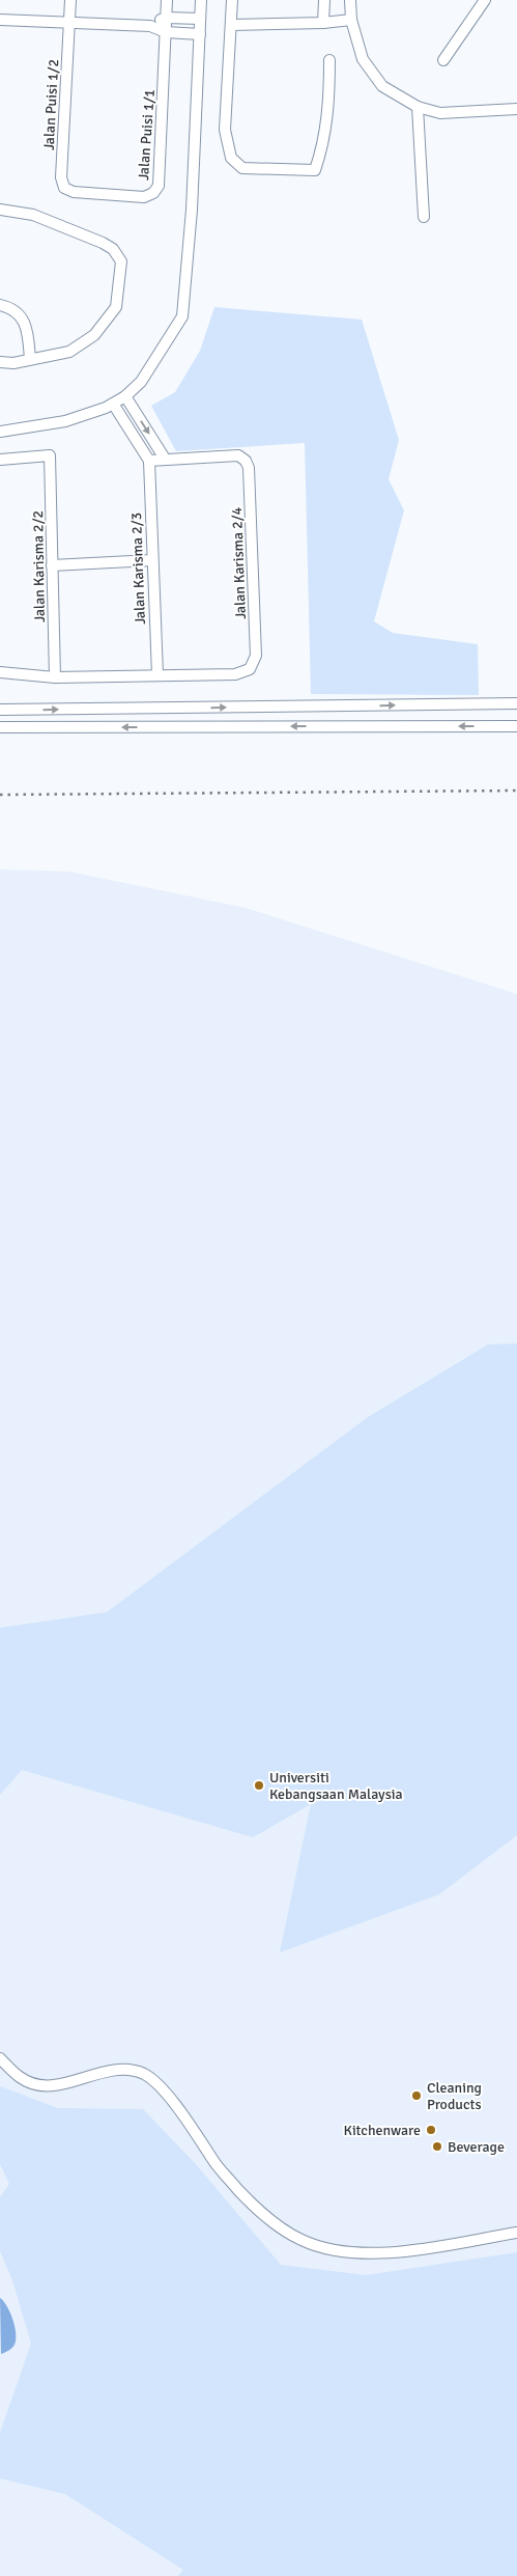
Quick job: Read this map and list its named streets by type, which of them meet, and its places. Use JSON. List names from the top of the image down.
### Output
{
  "streets": {
    "street": [
      "Jalan Puisi 1/2",
      "Jalan Puisi 1/1",
      "Jalan Karisma 2/4",
      "Jalan Karisma 2/2",
      "Jalan Karisma 2/3"
    ]
  },
  "crossings": [
    ["Jalan Puisi 1/2", "Jalan Puisi 1/1"],
    ["Jalan Karisma 2/4", "Jalan Karisma 2/3"]
  ],
  "places": [
    "Universiti Kebangsaan Malaysia",
    "Cleaning Products",
    "Kitchenware",
    "Beverage"
  ]
}
